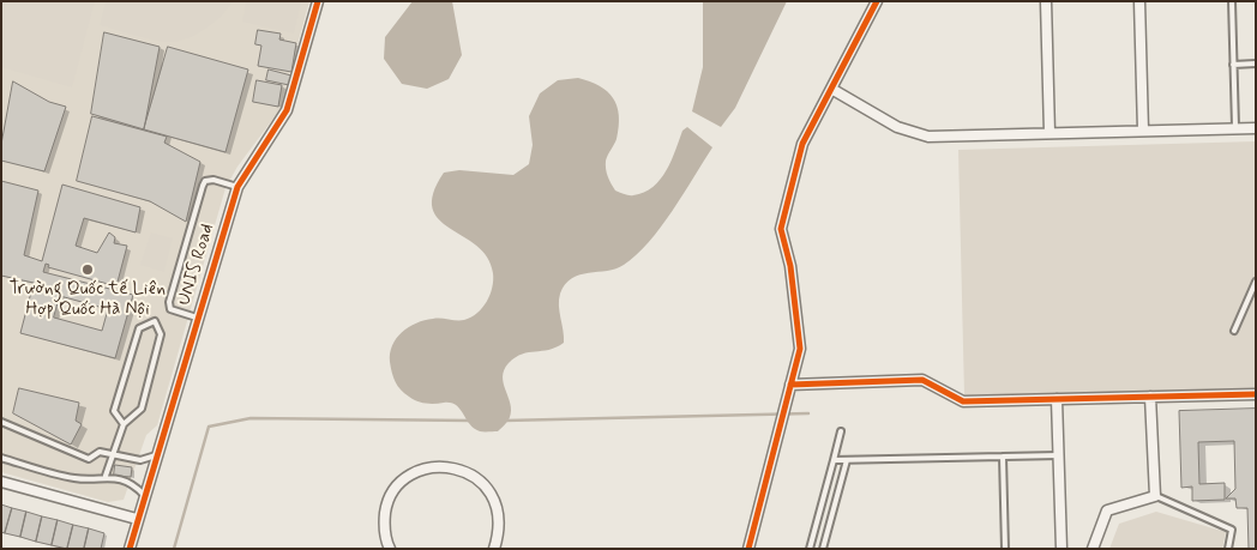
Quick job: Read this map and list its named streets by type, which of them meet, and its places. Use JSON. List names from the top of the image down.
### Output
{
  "streets": {
    "street": ["UNIS Road"]
  },
  "places": ["Trường Quốc tế Liên Hợp Quốc Hà Nội"]
}
